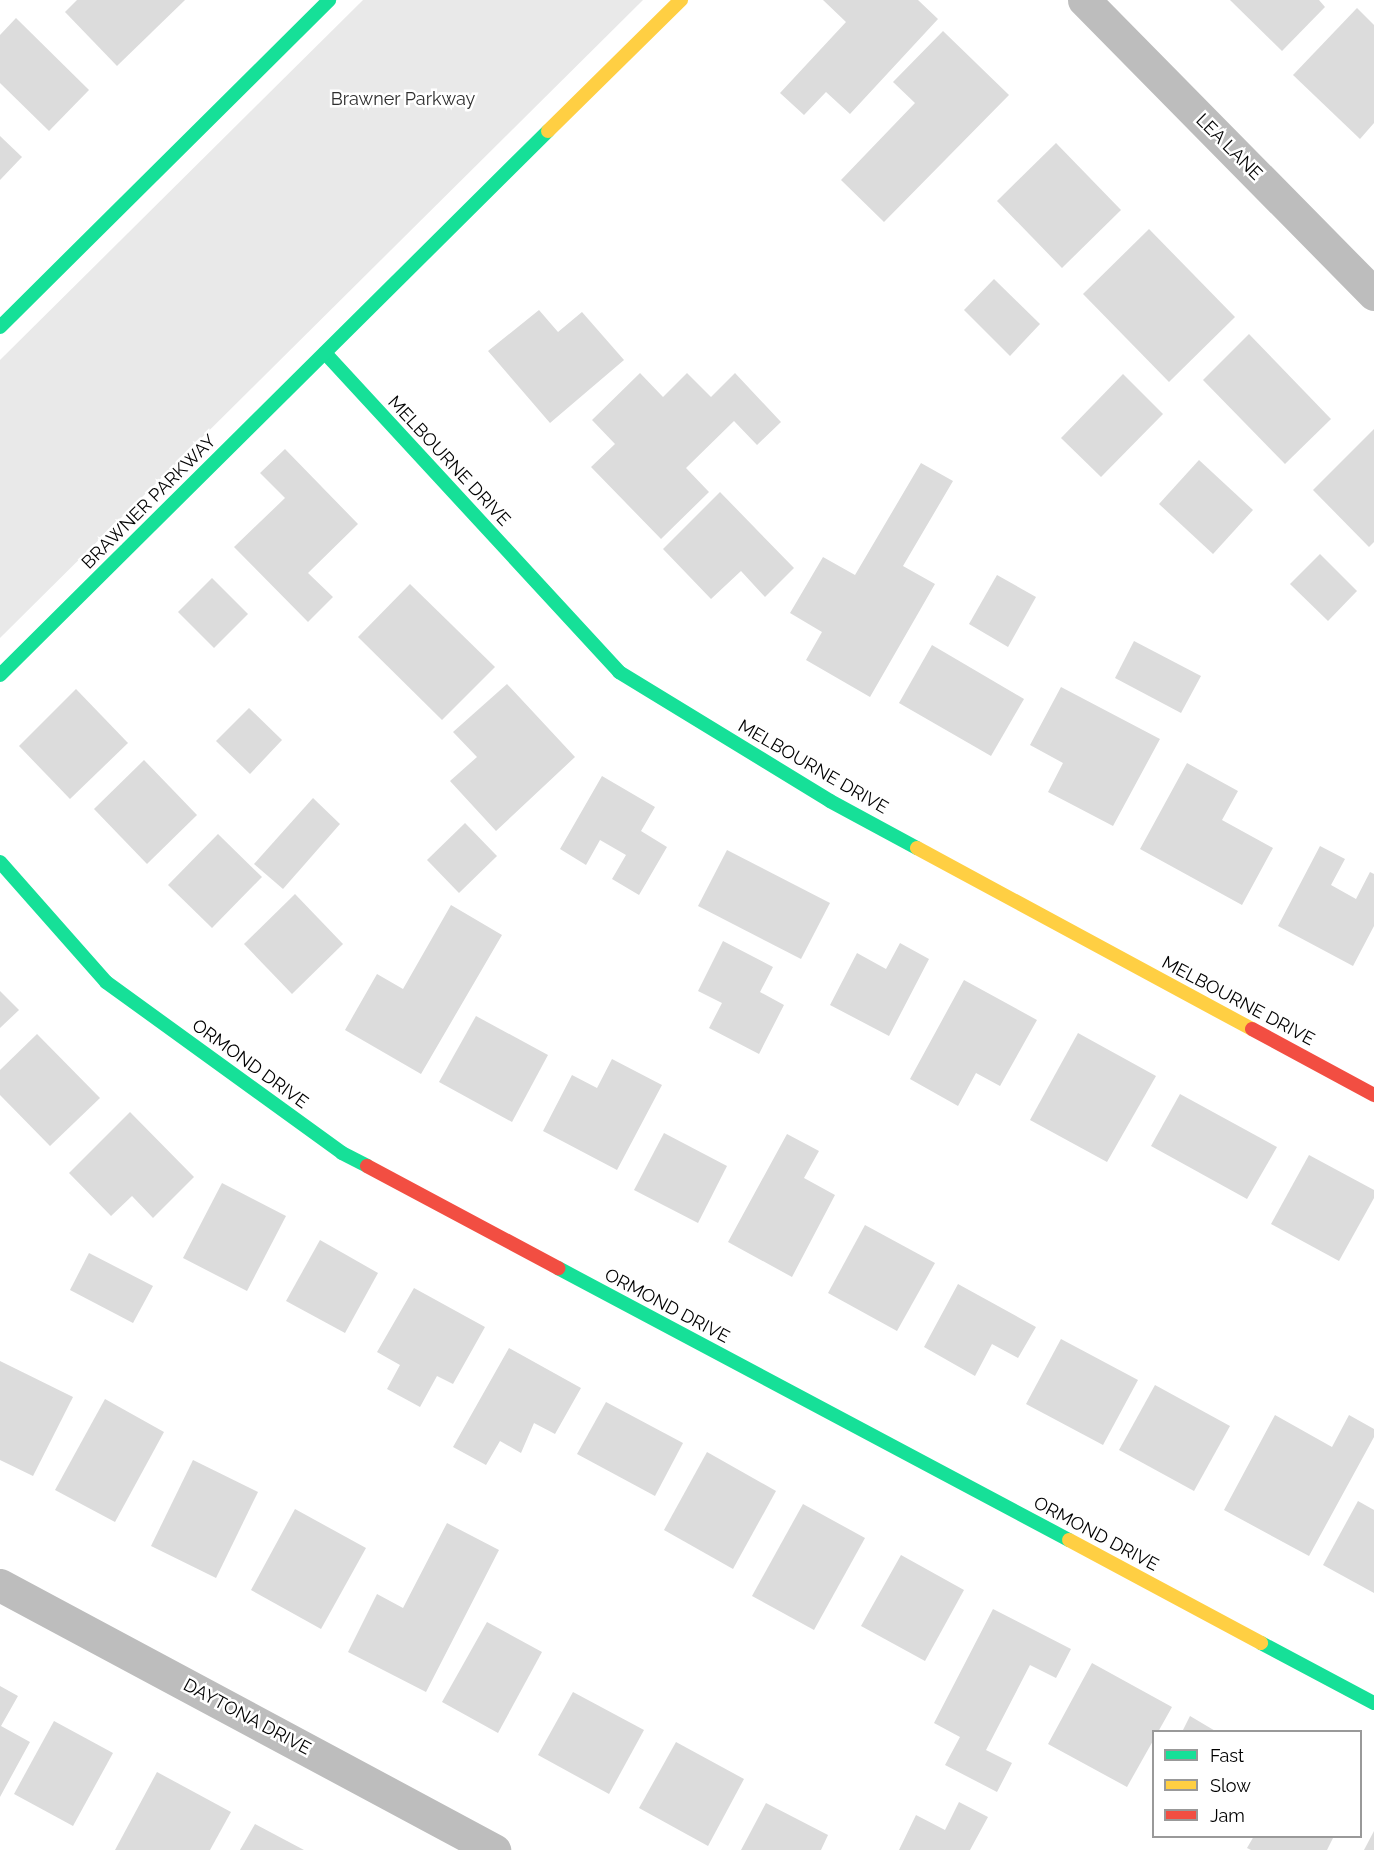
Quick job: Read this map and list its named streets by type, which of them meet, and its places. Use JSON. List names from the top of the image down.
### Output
{
  "streets": {
    "street": [
      "LEA LANE",
      "MELBOURNE DRIVE",
      "BRAWNER PARKWAY",
      "ORMOND DRIVE",
      "DAYTONA DRIVE"
    ]
  },
  "crossings": [
    ["MELBOURNE DRIVE", "BRAWNER PARKWAY"]
  ],
  "parks": ["Brawner Parkway"],
  "legend": ["Fast", "Slow", "Jam"]
}
